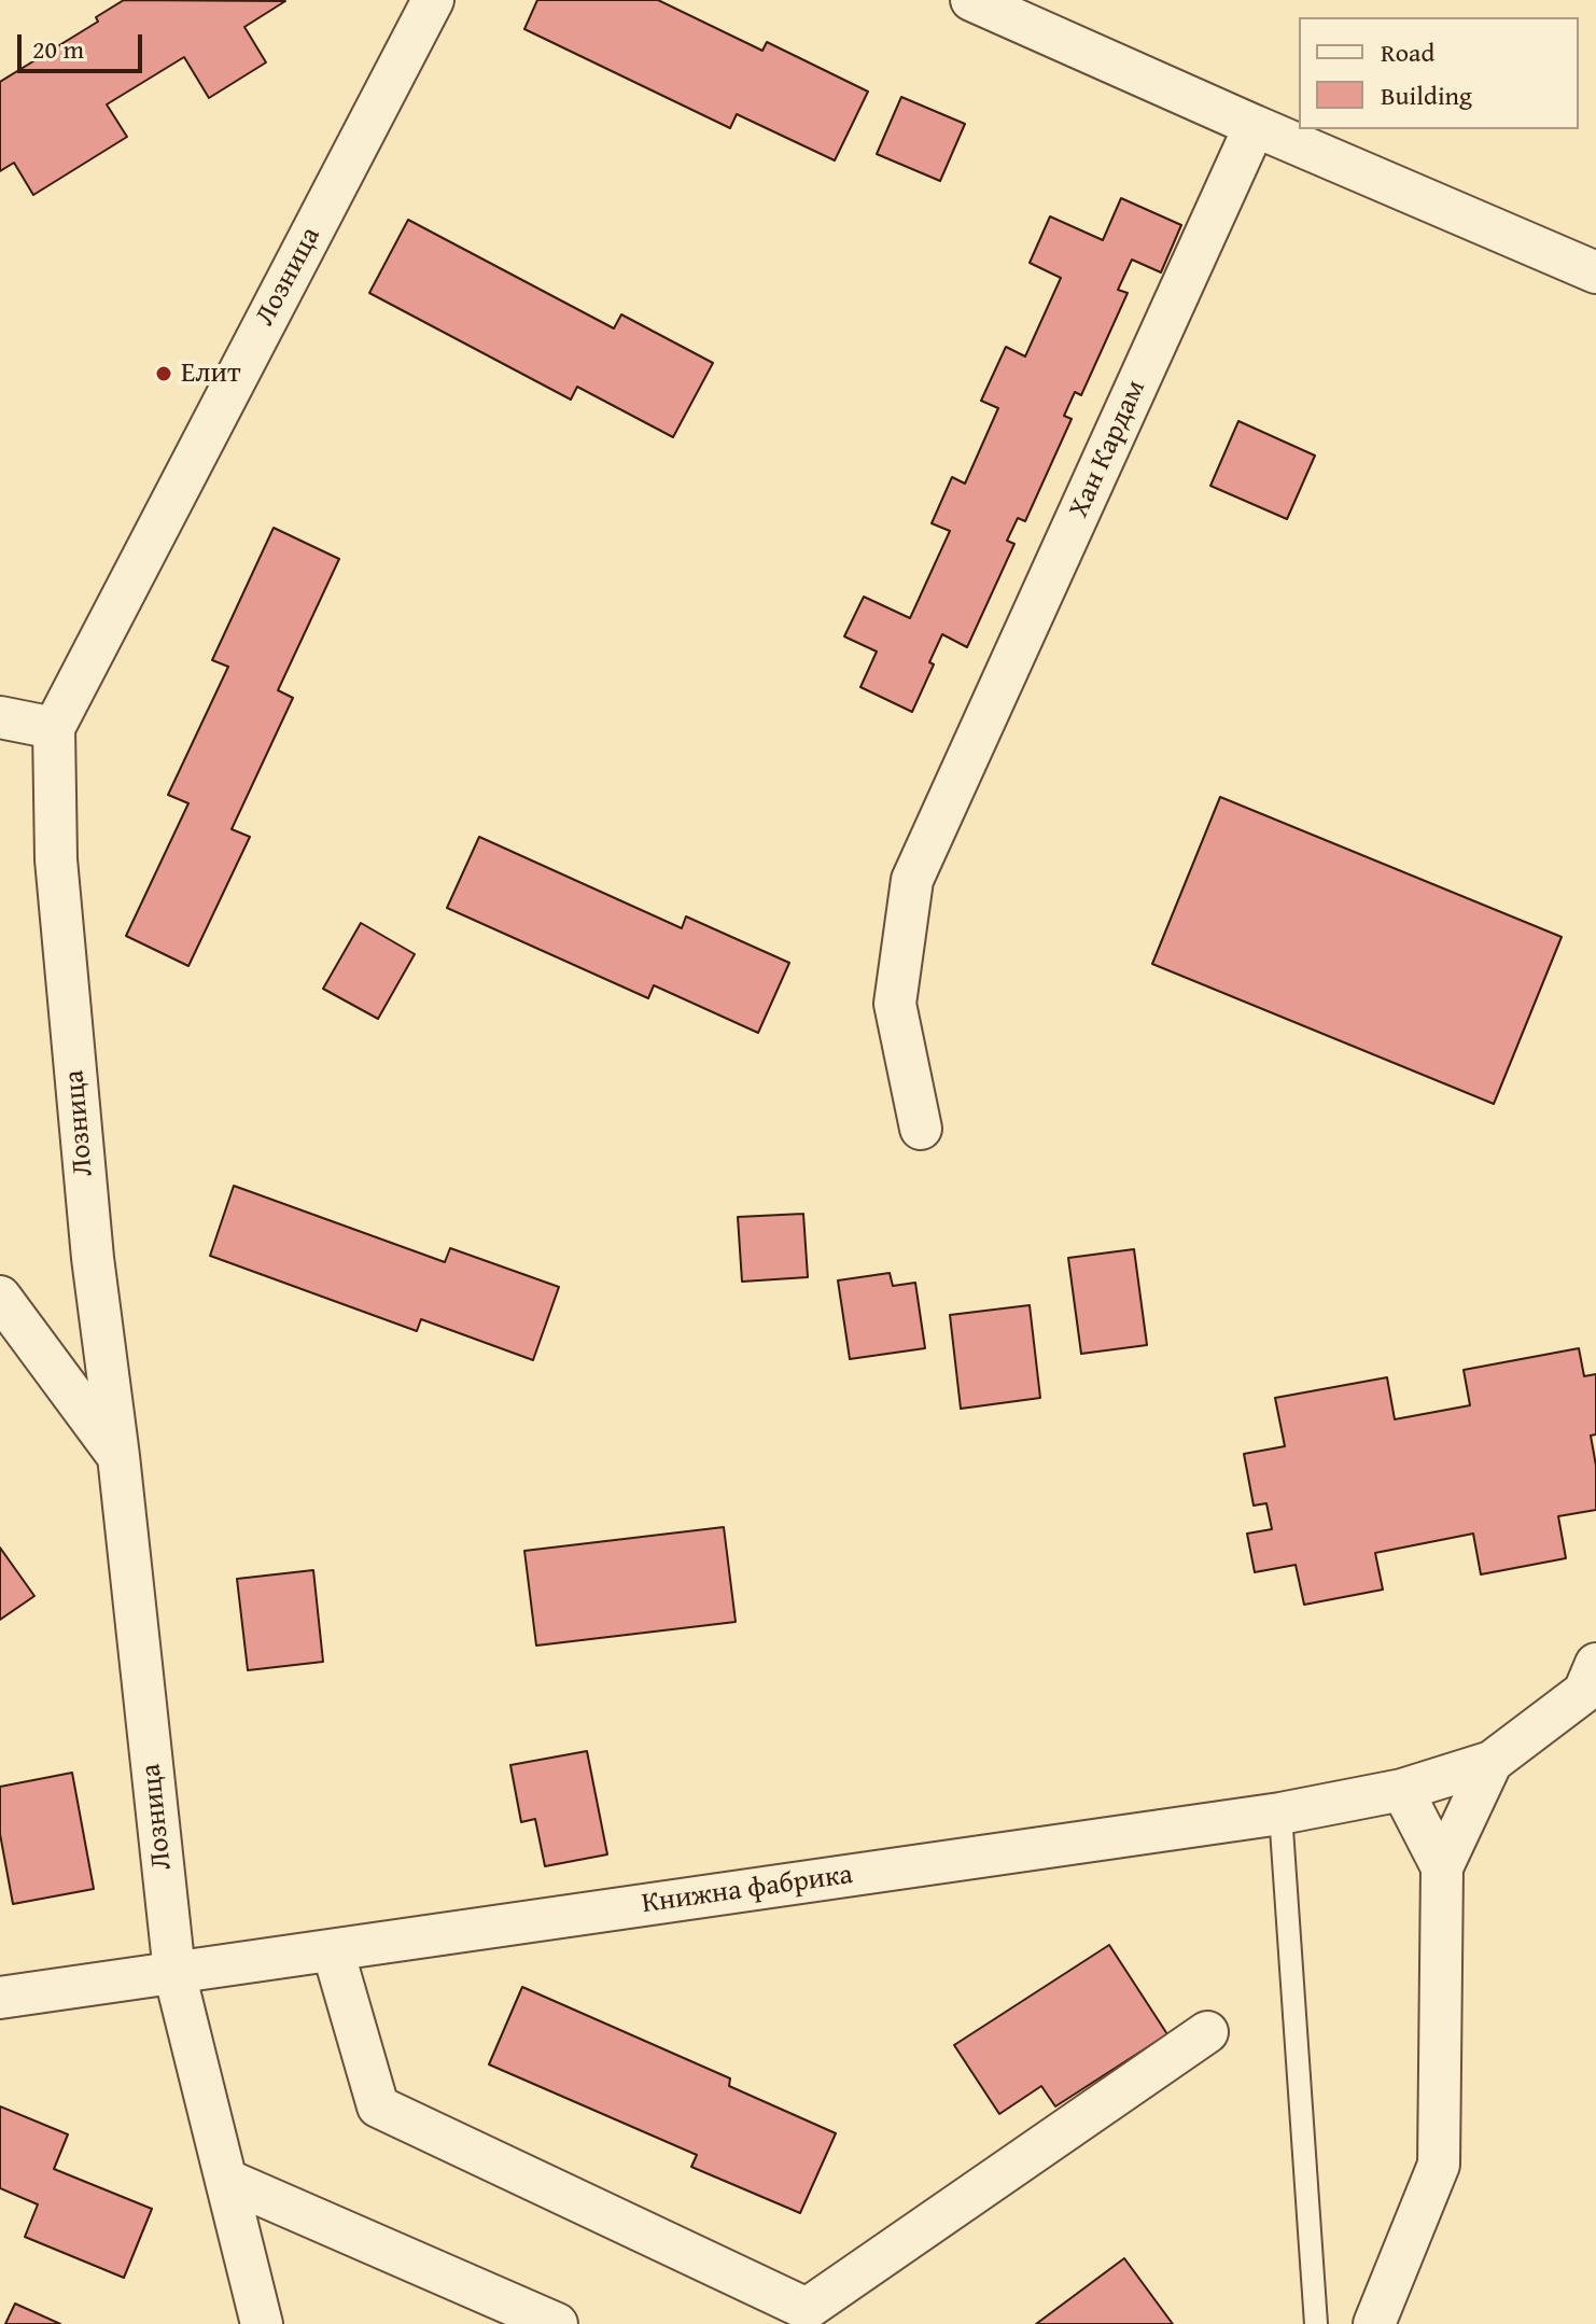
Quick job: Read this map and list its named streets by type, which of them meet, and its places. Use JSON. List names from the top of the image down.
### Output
{
  "streets": {
    "street": ["Лозница", "Хан Кардам", "Книжна фабрика"]
  },
  "crossings": [
    ["Лозница", "Книжна фабрика"]
  ],
  "places": ["Елит"],
  "legend": ["Road", "Building"],
  "scale_bar": "20 m"
}
